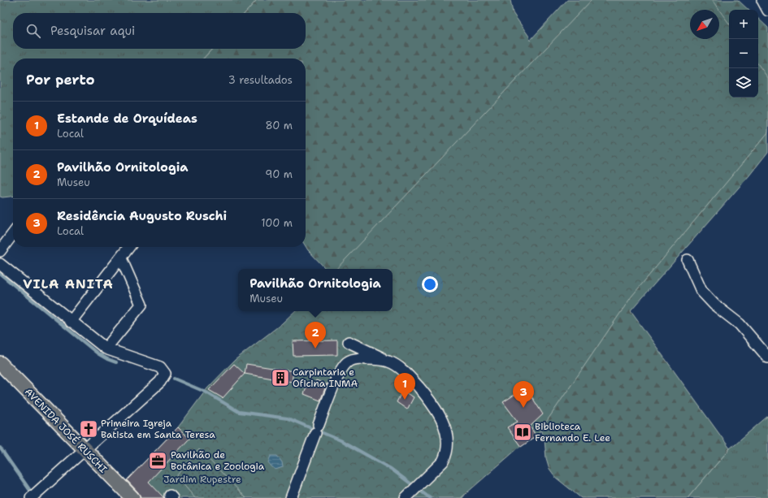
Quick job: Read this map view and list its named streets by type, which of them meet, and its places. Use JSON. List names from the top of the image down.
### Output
{
  "streets": {
    "main road": ["AVENIDA JOSÉ RUSCHI"]
  },
  "districts": ["VILA ANITA"],
  "parks": ["Jardim Rupestre"],
  "places": {
    "building": ["Carpintaria e Oficina INMA"],
    "church": ["Primeira Igreja Batista em Santa Teresa"],
    "library": ["Biblioteca Fernando E. Lee"],
    "office": ["Pavilhão de Botânica e Zoologia"]
  },
  "north": "bottom left",
  "page": {
    "map_buttons": ["+", "−"],
    "search": "Pesquisar aqui",
    "heading": ["Por perto", "3 resultados"],
    "list": [
      {
        "mark": "1",
        "name": "Estande de Orquídeas",
        "note": "Local",
        "value": "80 m"
      },
      {
        "mark": "2",
        "name": "Pavilhão Ornitologia",
        "note": "Museu",
        "value": "90 m"
      },
      {
        "mark": "3",
        "name": "Residência Augusto Ruschi",
        "note": "Local",
        "value": "100 m"
      }
    ],
    "popup": ["Pavilhão Ornitologia", "Museu"],
    "pins": ["2", "1", "3"]
  }
}
